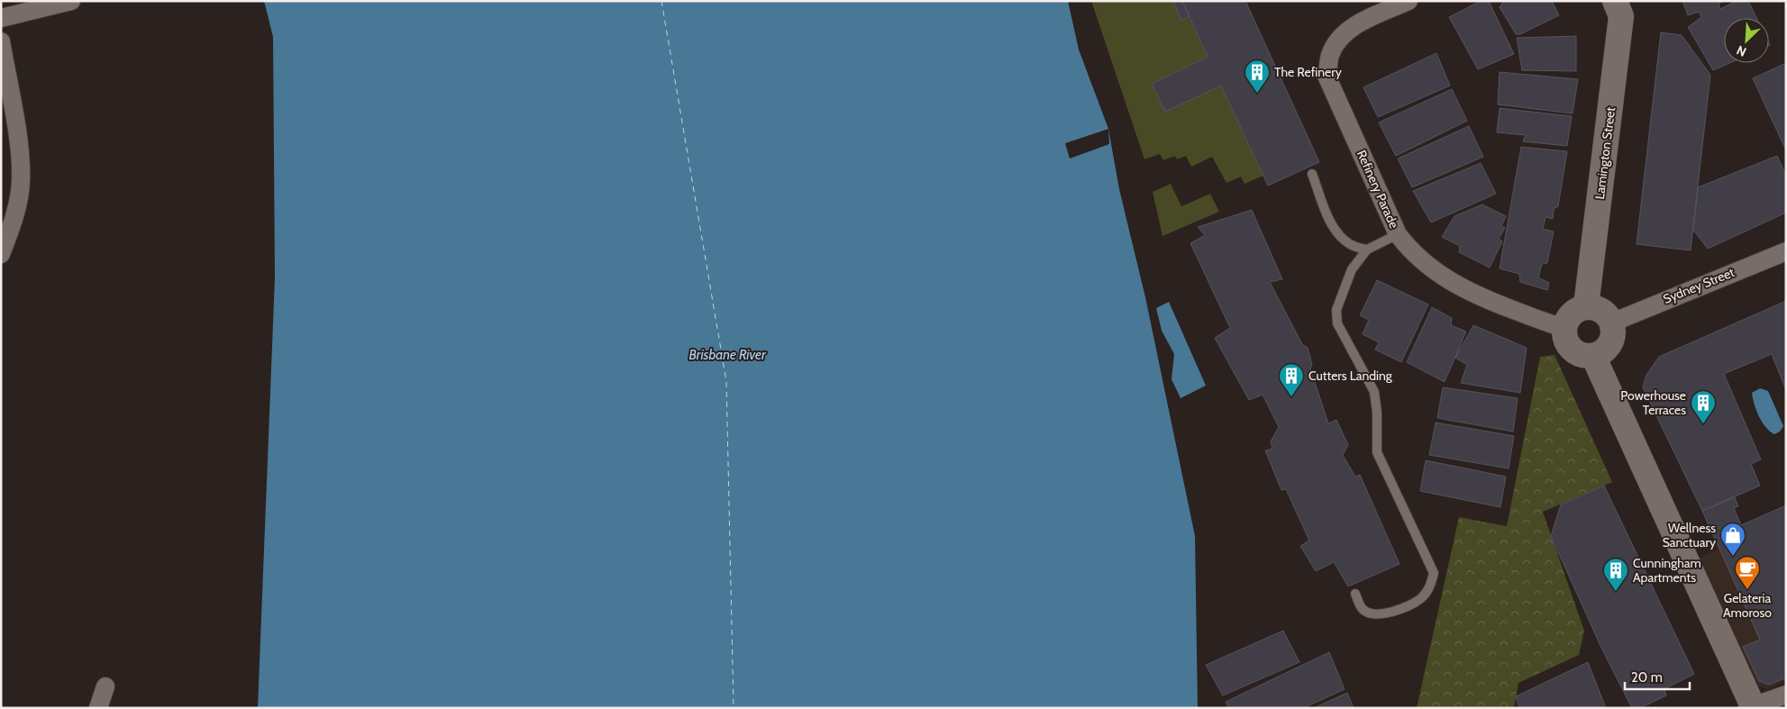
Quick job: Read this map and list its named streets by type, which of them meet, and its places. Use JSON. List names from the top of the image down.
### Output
{
  "streets": {
    "street": ["Lamington Street", "Refinery Parade", "Sydney Street"]
  },
  "crossings": [
    ["Lamington Street", "Refinery Parade"],
    ["Lamington Street", "Sydney Street"],
    ["Refinery Parade", "Sydney Street"]
  ],
  "water": ["Brisbane River"],
  "places": {
    "building": [
      "The Refinery",
      "Cutters Landing",
      "Powerhouse Terraces",
      "Cunningham Apartments"
    ],
    "shop": ["Wellness Sanctuary"],
    "cafe": ["Gelateria Amoroso"]
  },
  "scale_bar": "20 m",
  "north": "bottom left"
}
